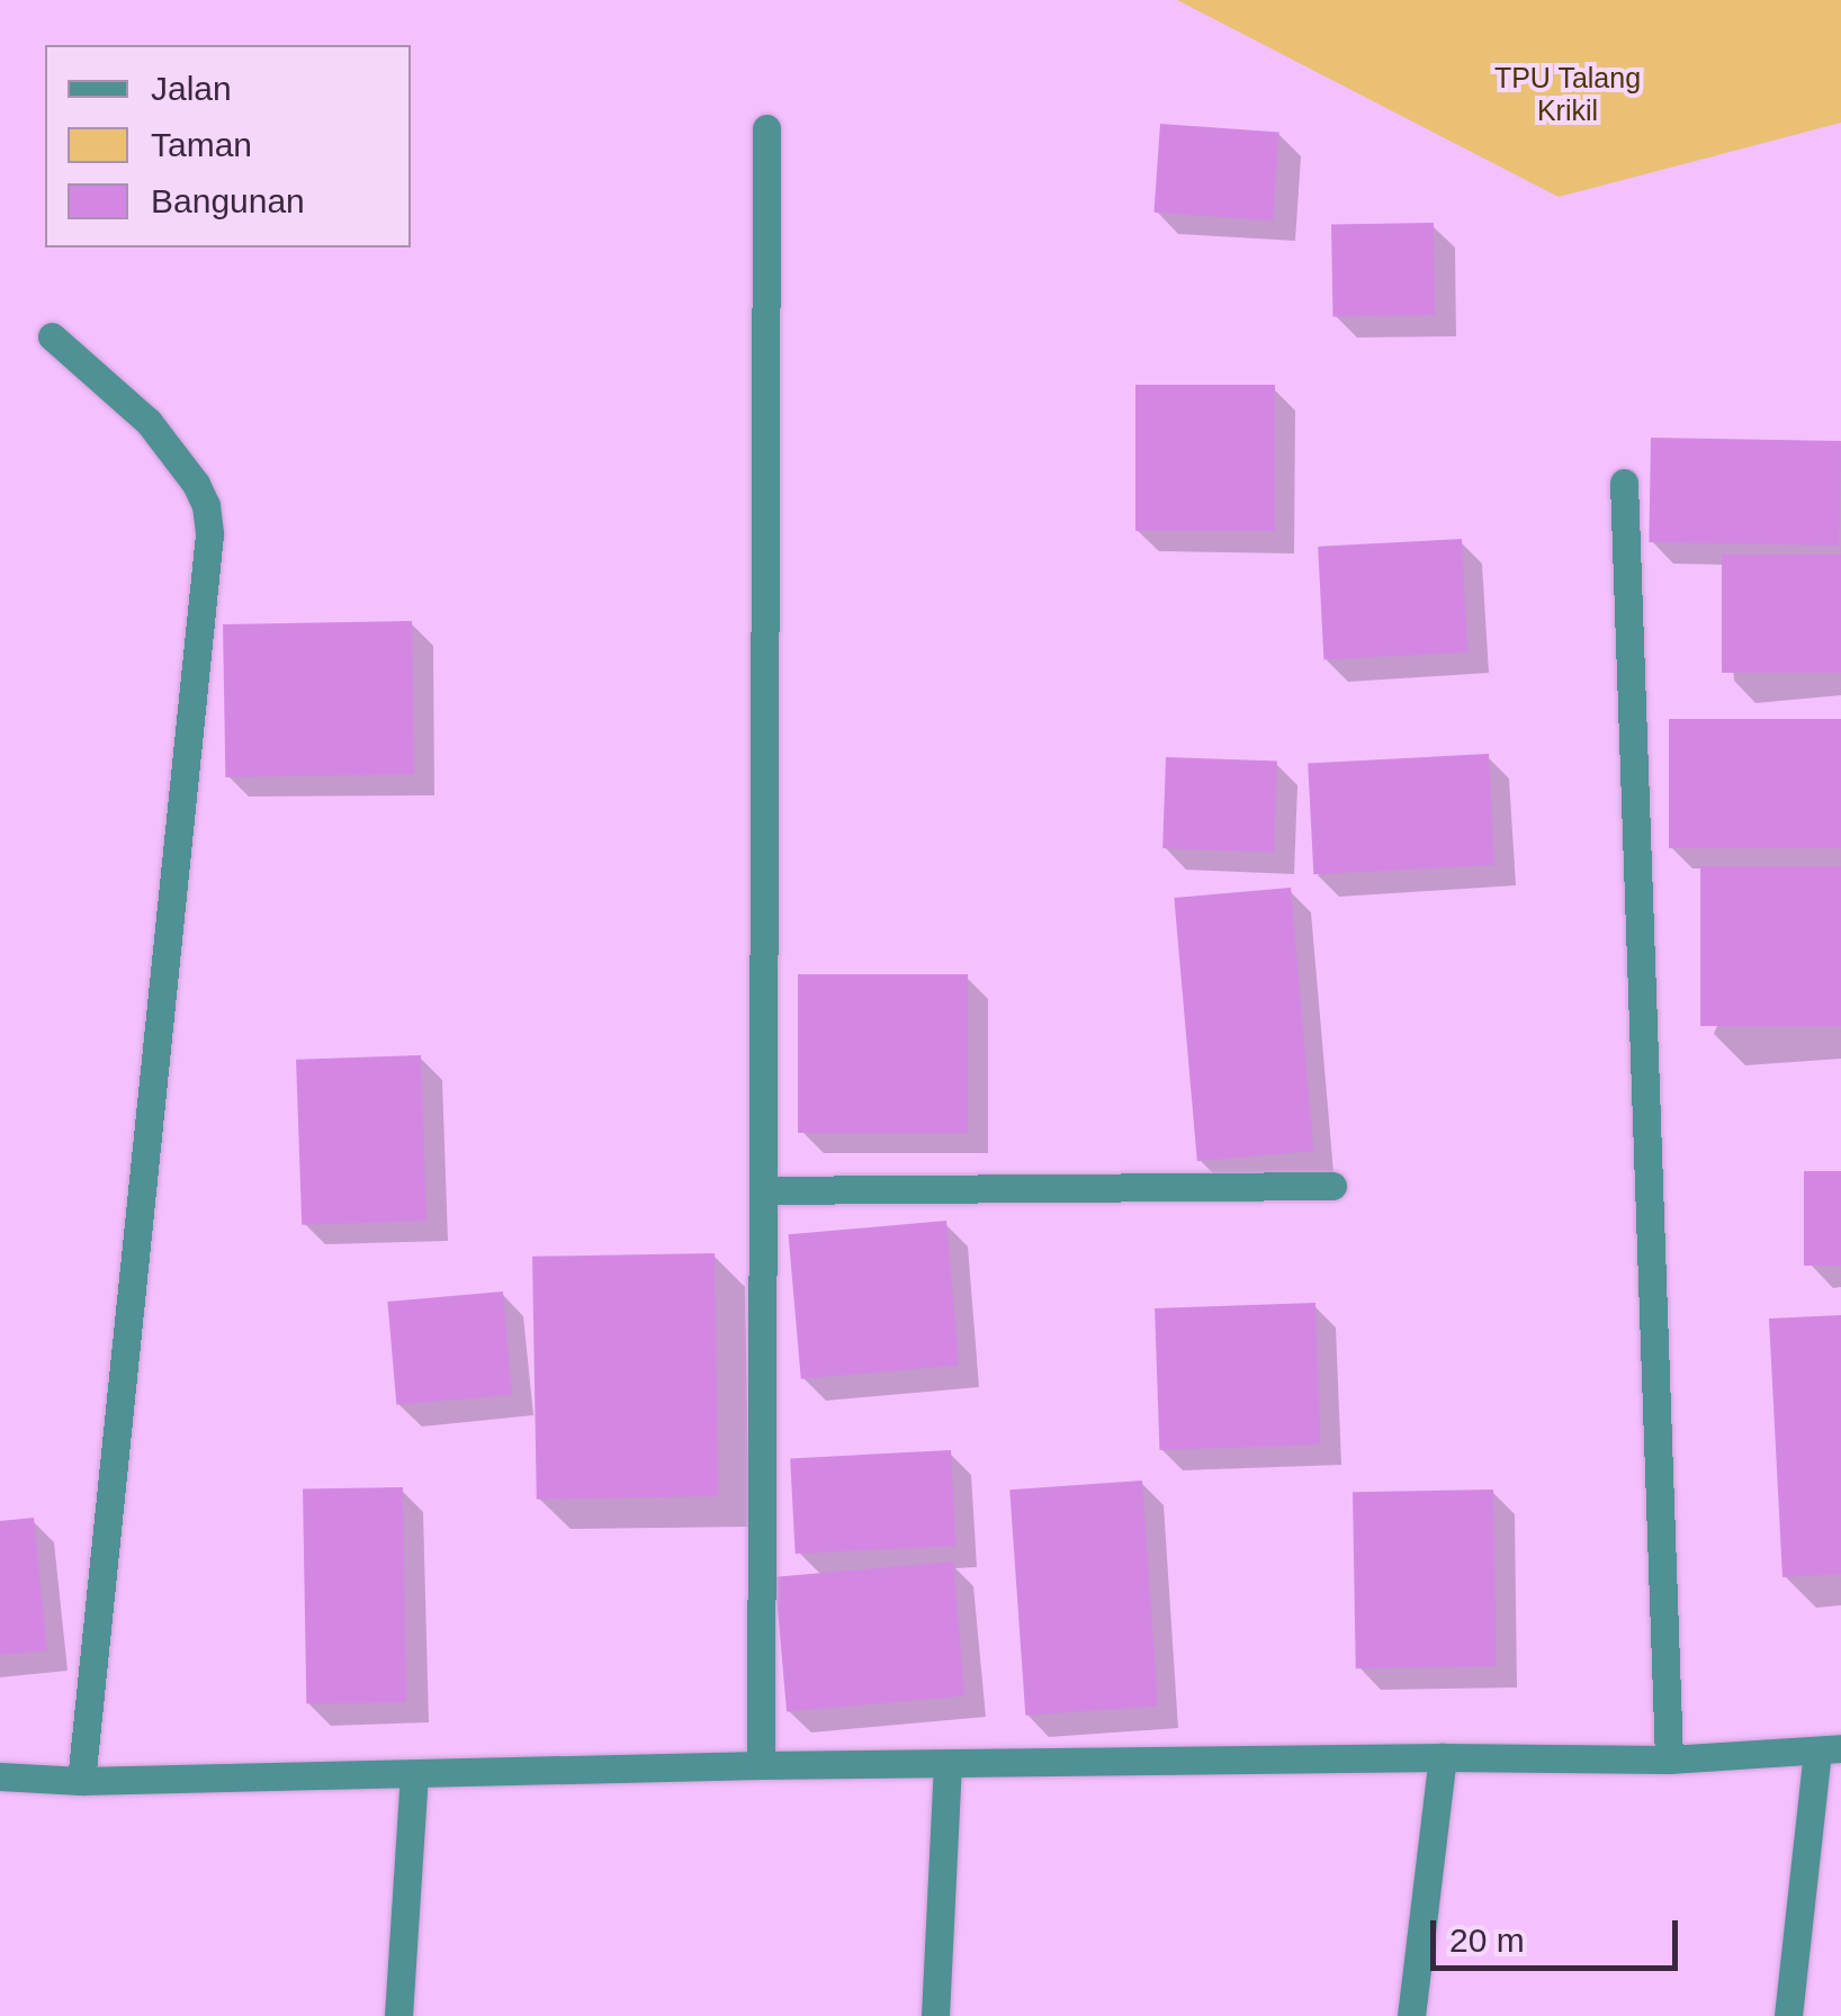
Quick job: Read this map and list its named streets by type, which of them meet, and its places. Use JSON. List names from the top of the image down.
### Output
{
  "parks": ["TPU Talang Krikil"],
  "legend": ["Jalan", "Taman", "Bangunan"],
  "scale_bar": "20 m"
}
